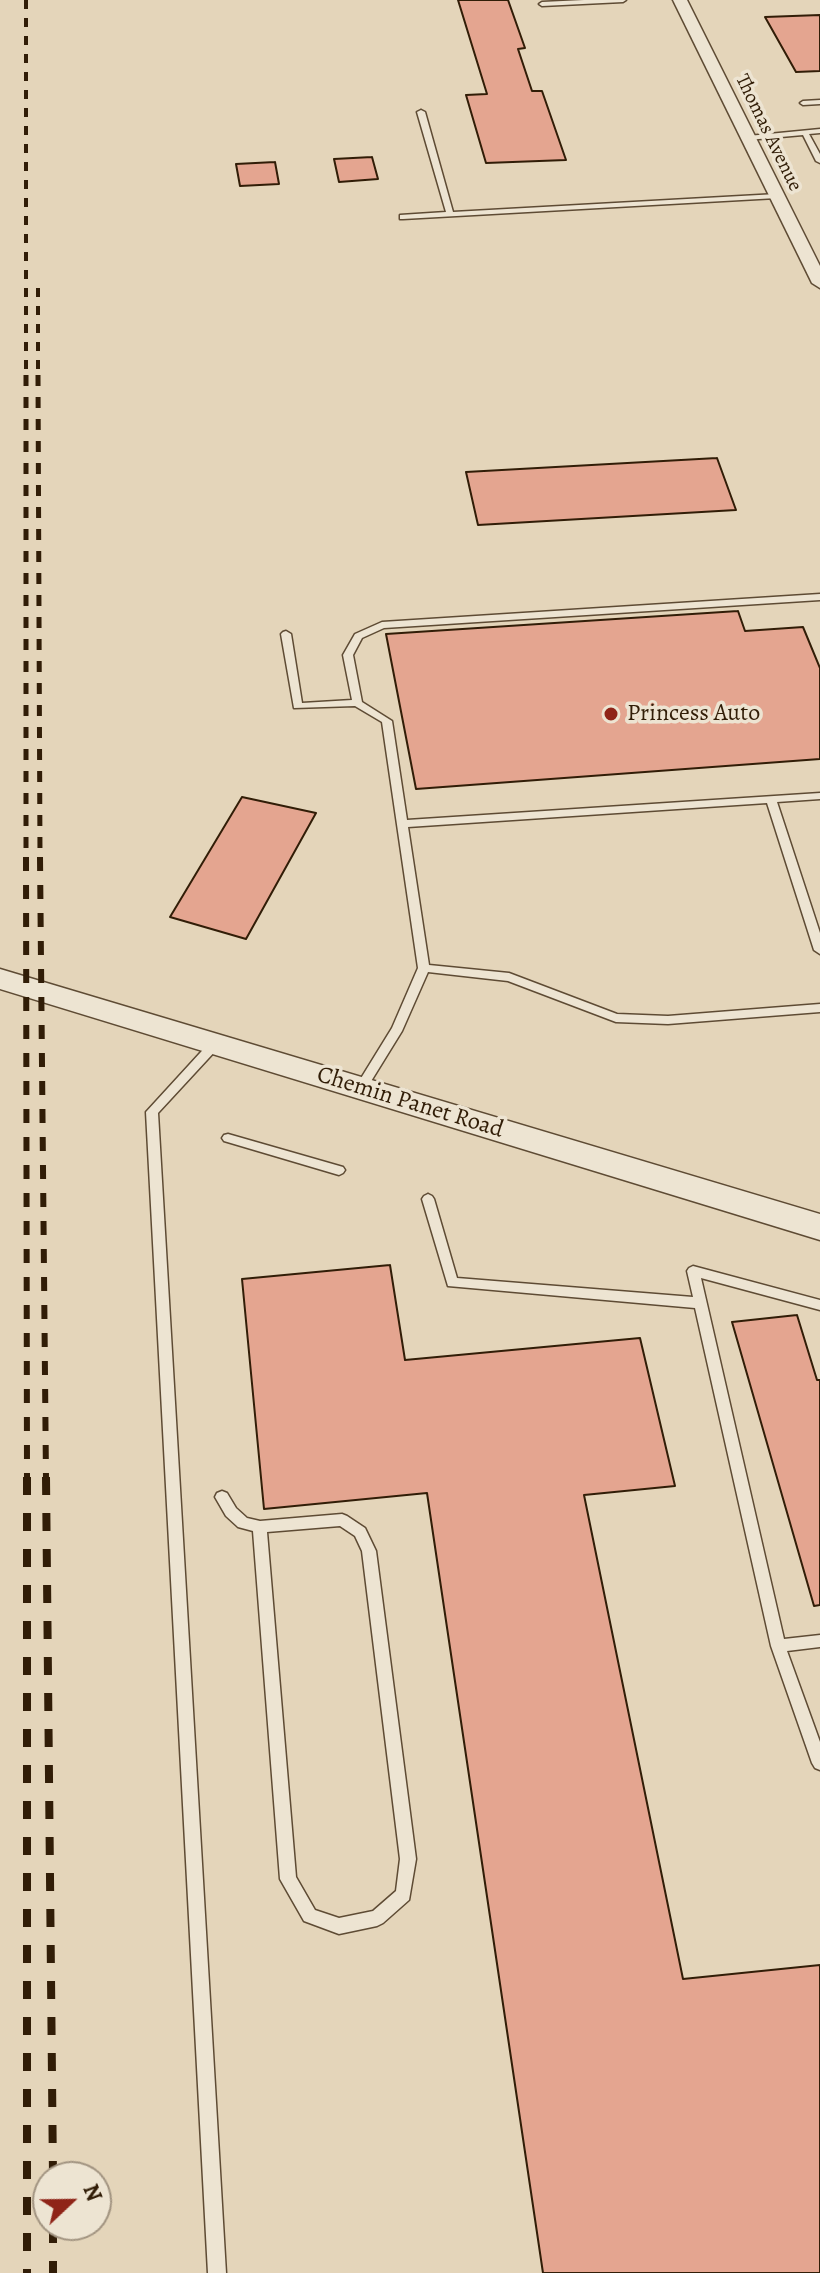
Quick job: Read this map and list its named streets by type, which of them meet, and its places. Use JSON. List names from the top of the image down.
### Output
{
  "streets": {
    "street": ["Thomas Avenue", "Chemin Panet Road"]
  },
  "places": ["Princess Auto"],
  "north": "right"
}
